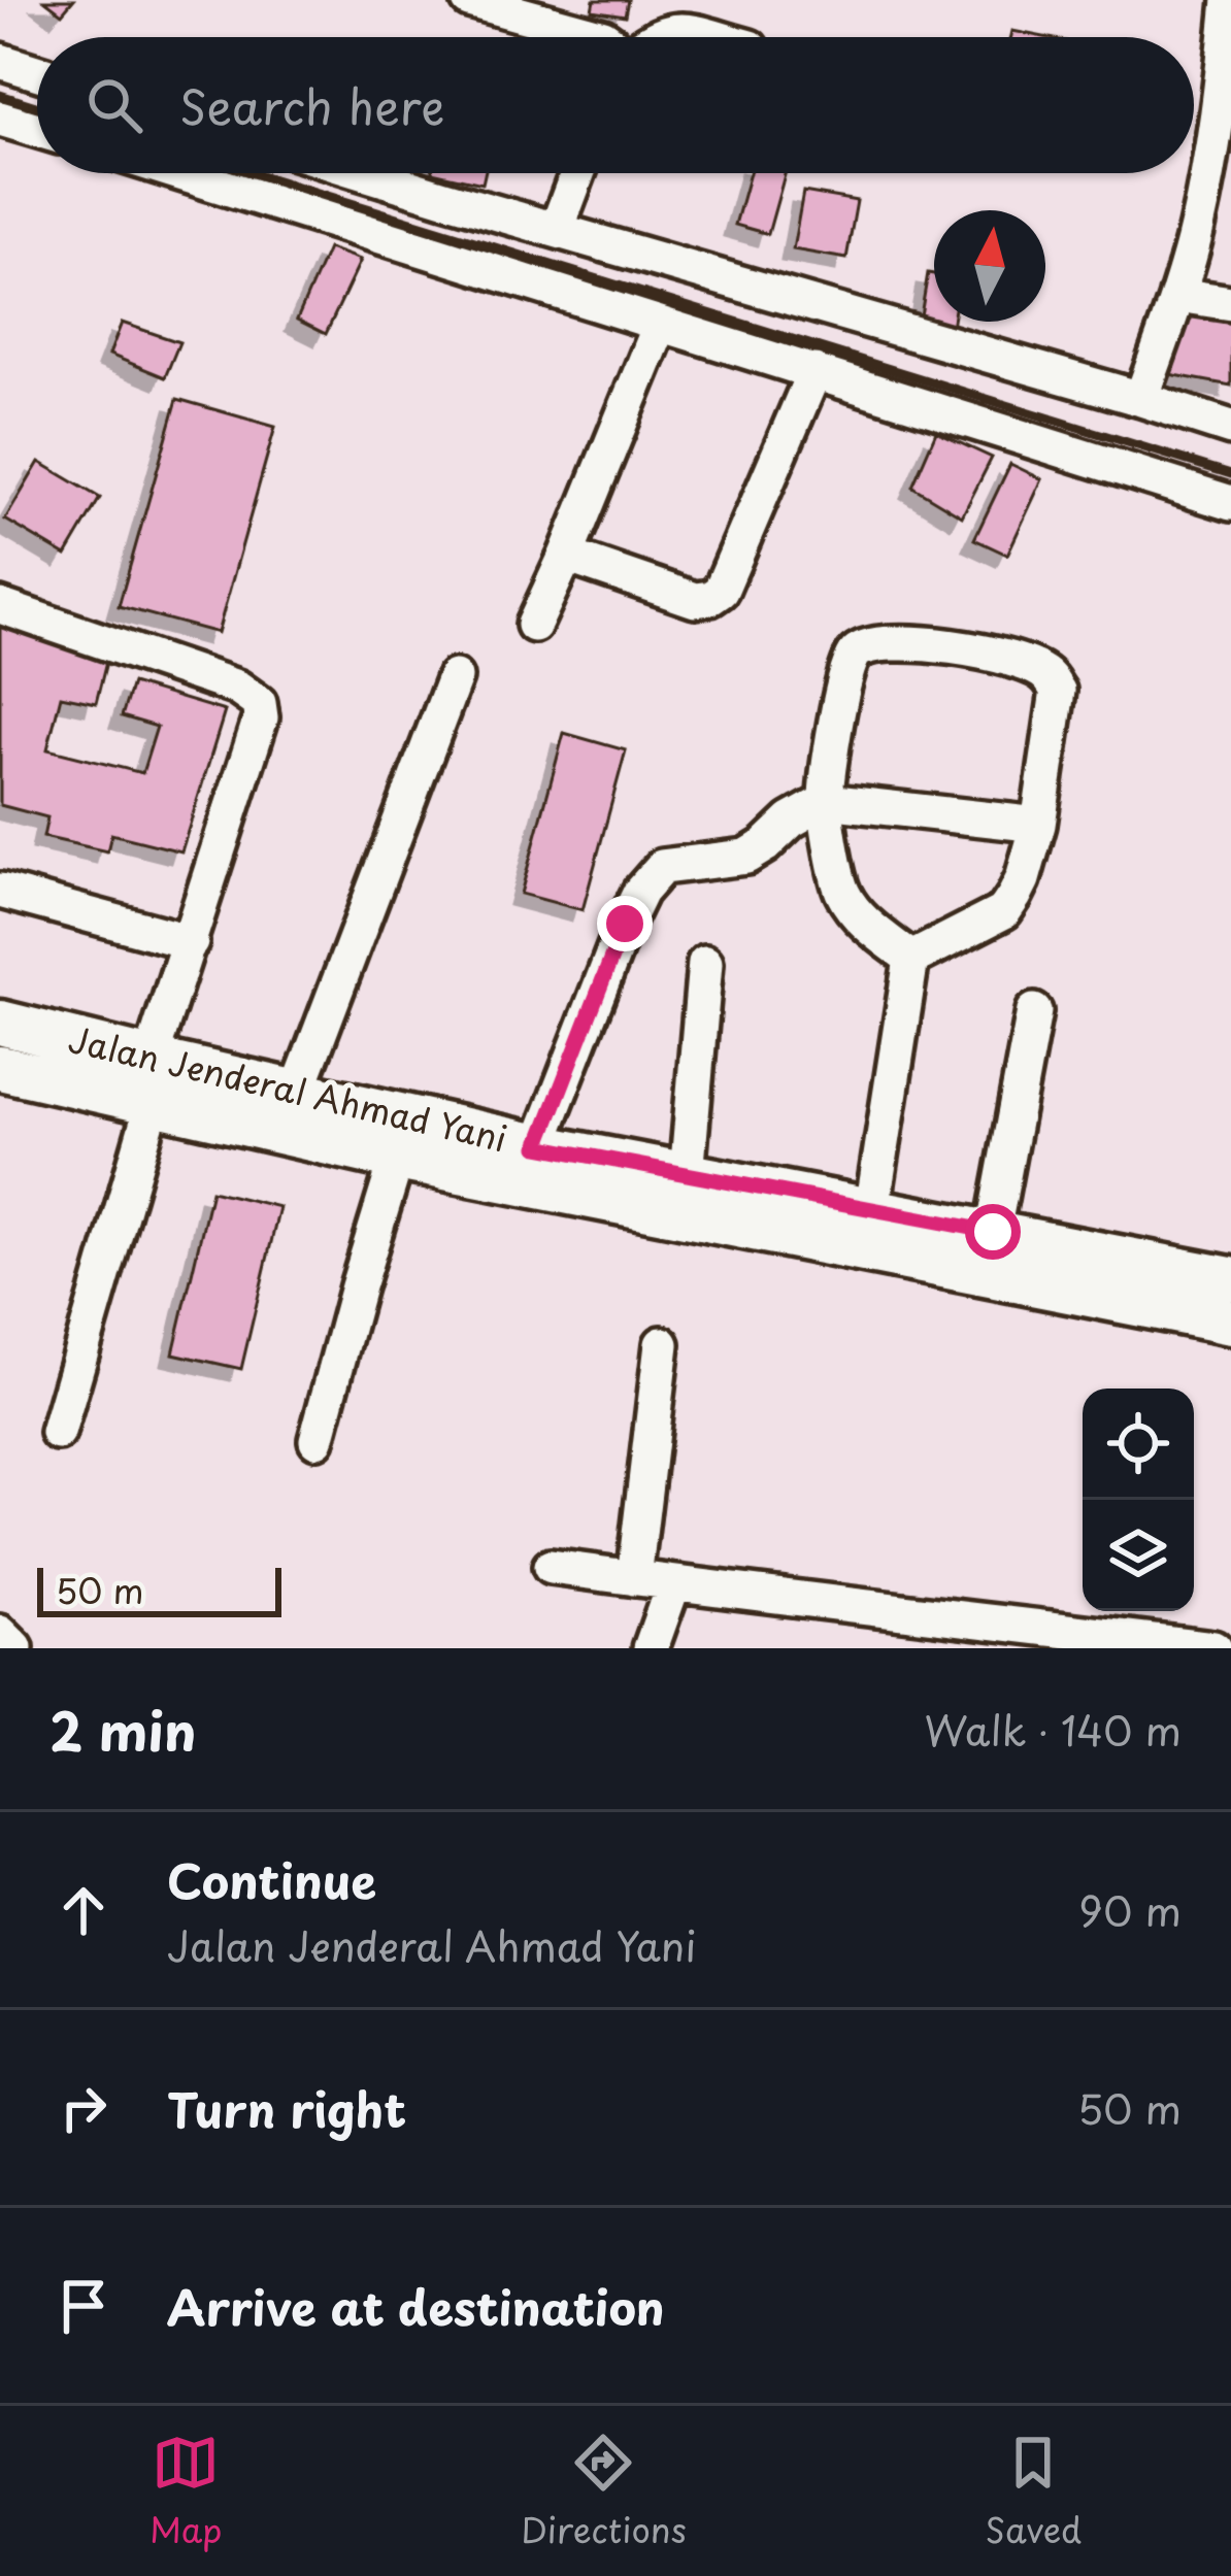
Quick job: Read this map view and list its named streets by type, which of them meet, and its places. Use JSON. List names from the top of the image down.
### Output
{
  "streets": {
    "main road": ["Jalan Jenderal Ahmad Yani"]
  },
  "scale_bar": "50 m",
  "north": "top",
  "page": {
    "search": "Search here",
    "scale": "50 m",
    "heading": ["2 min", "Walk · 140 m"],
    "list": [
      ["Continue", "Jalan Jenderal Ahmad Yani", "90 m"],
      ["Turn right", "50 m"],
      "Arrive at destination"
    ],
    "nav": ["Map", "Directions", "Saved"]
  }
}
